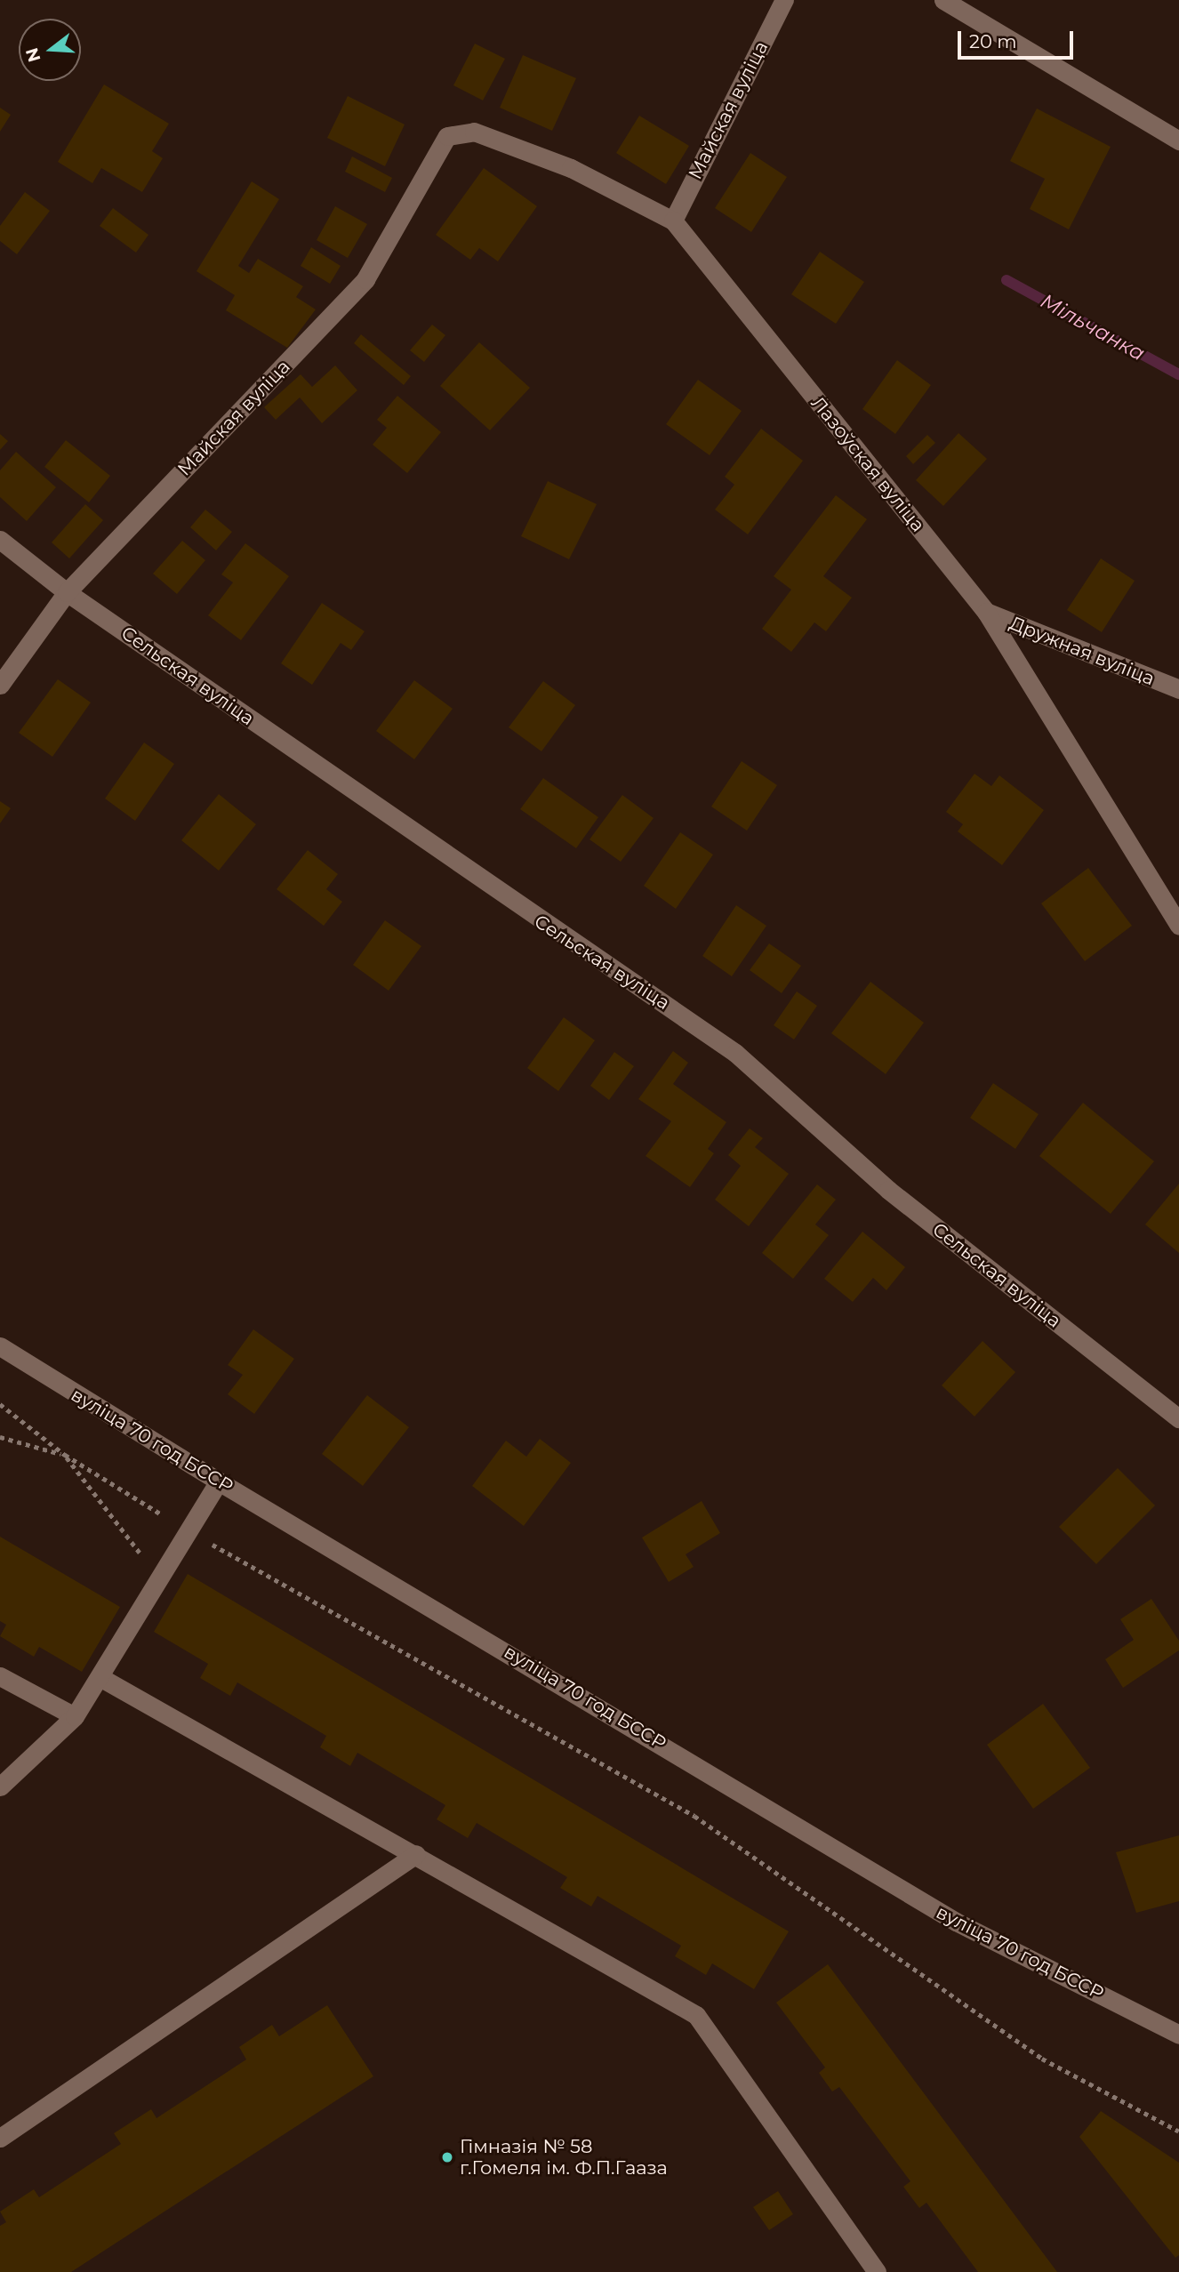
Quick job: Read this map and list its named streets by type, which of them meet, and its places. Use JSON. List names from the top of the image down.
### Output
{
  "streets": {
    "street": [
      "Майская вуліца",
      "Лазоўская вуліца",
      "Дружная вуліца",
      "Сельская вуліца",
      "вуліца 70 год БССР"
    ]
  },
  "crossings": [
    ["Майская вуліца", "Лазоўская вуліца"],
    ["Майская вуліца", "Сельская вуліца"],
    ["Лазоўская вуліца", "Дружная вуліца"]
  ],
  "water": ["Мільчанка"],
  "places": ["Гімназія № 58 г.Гомеля ім. Ф.П.Гааза"],
  "scale_bar": "20 m",
  "north": "left"
}
